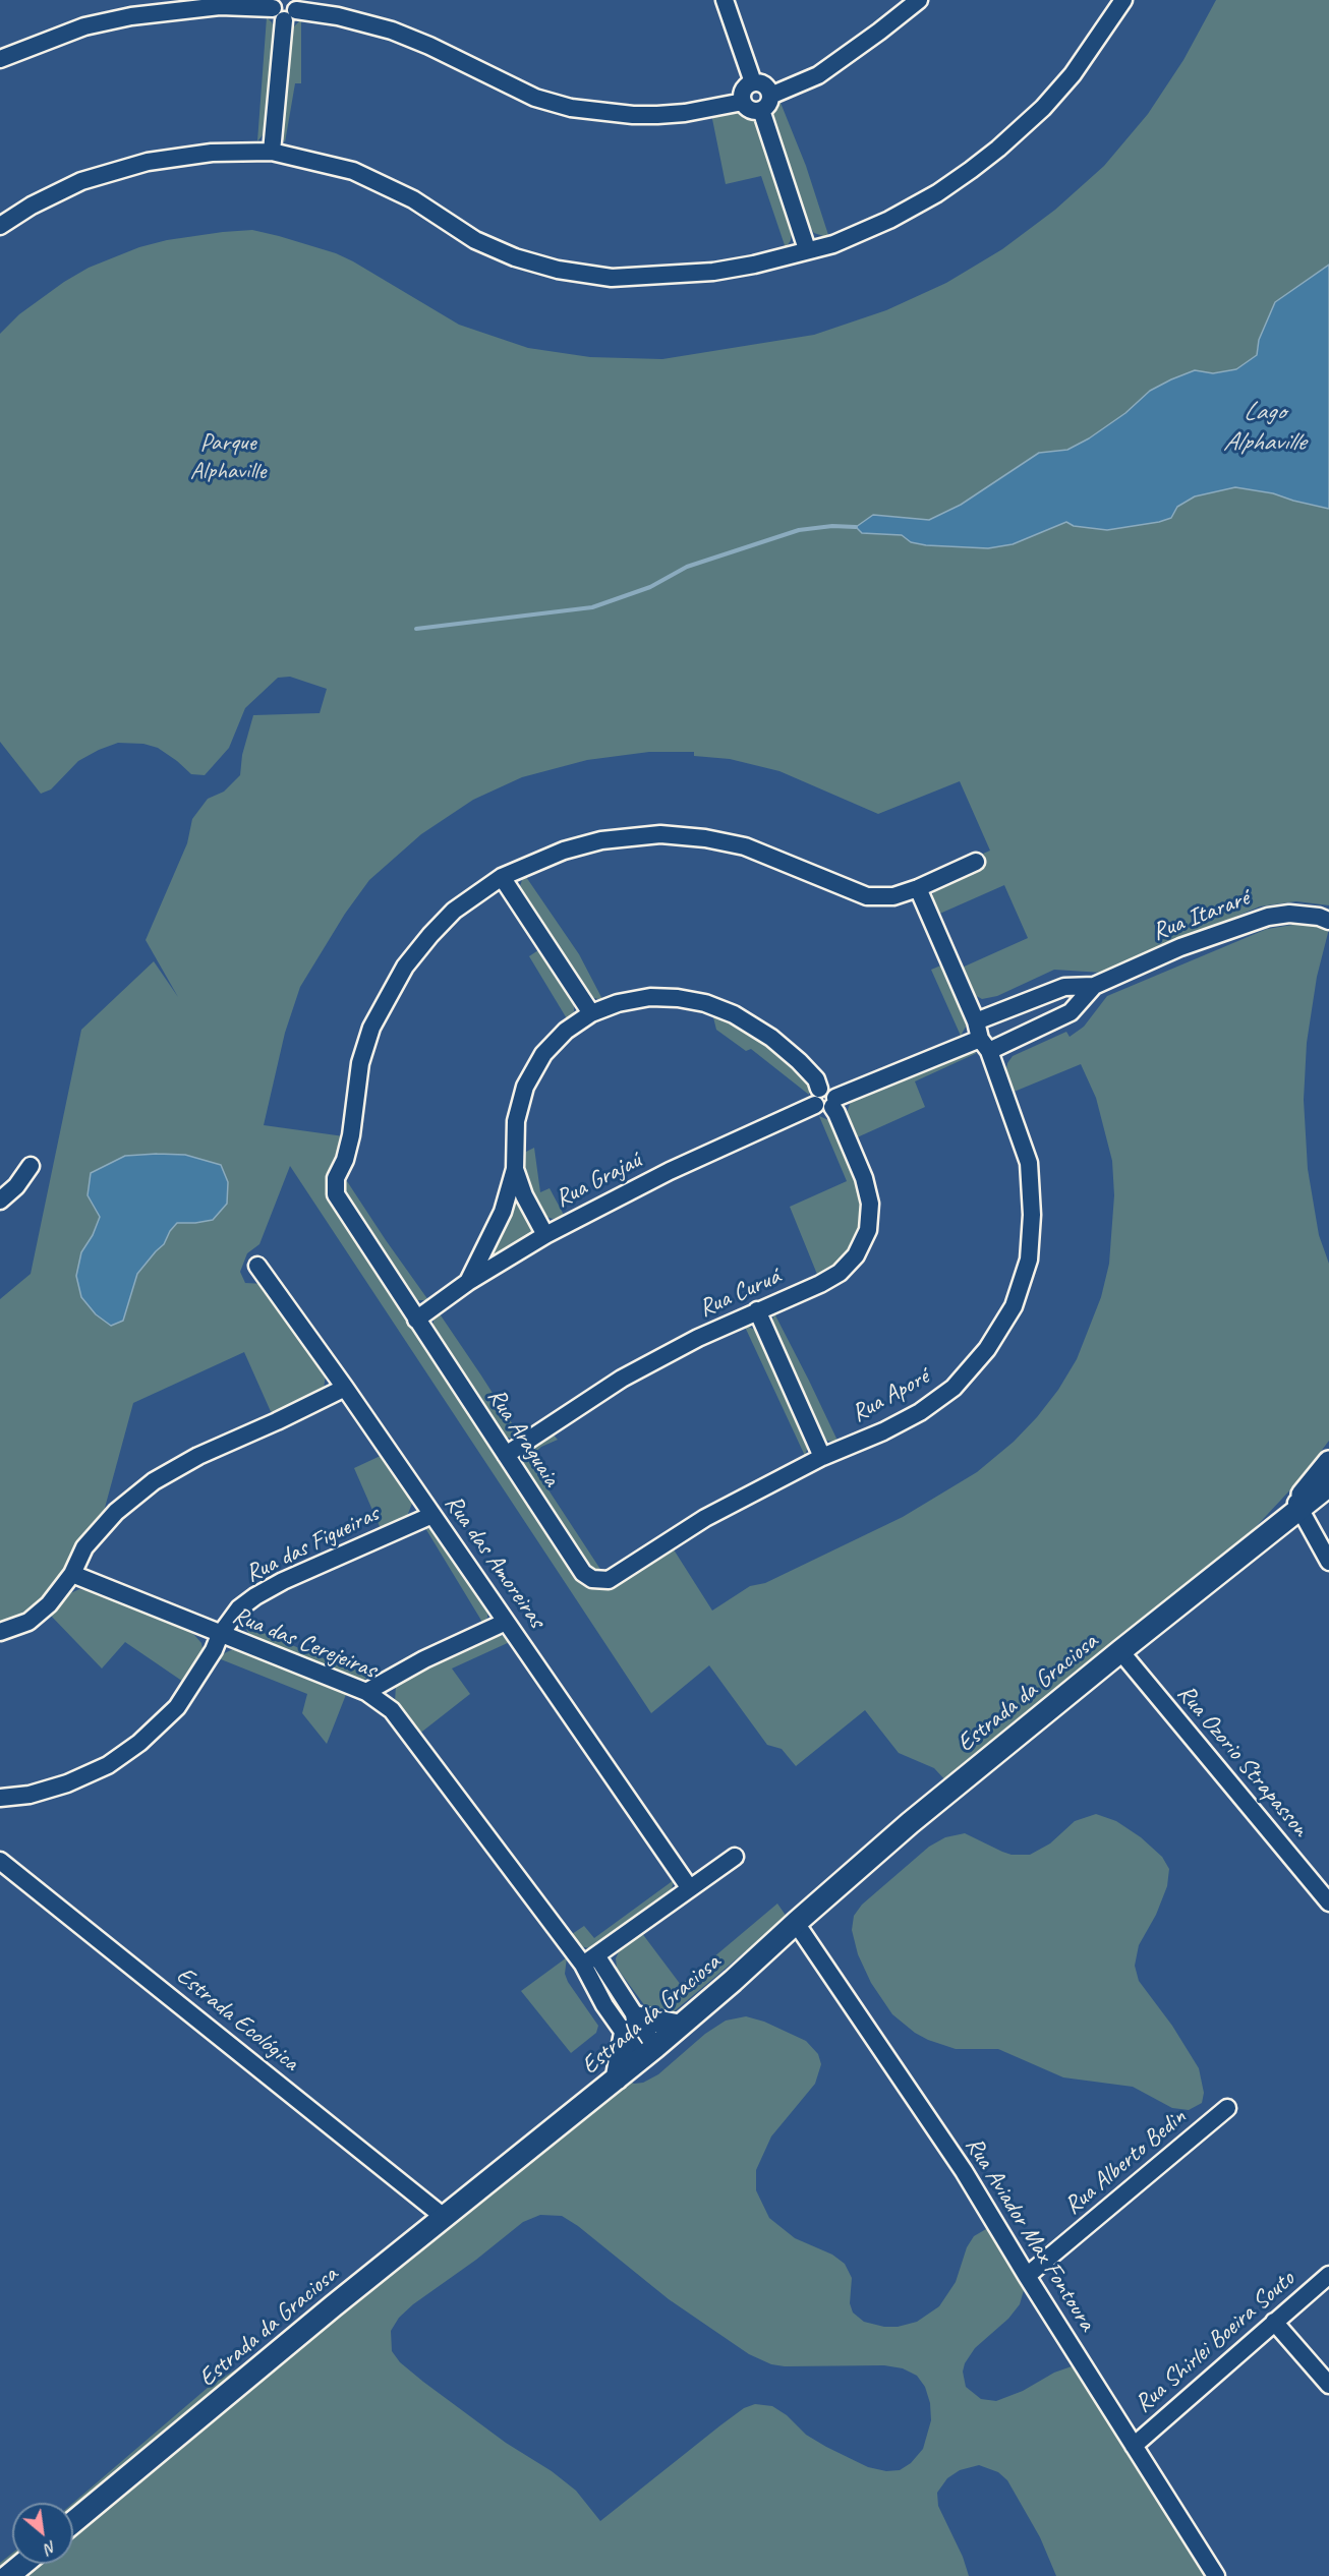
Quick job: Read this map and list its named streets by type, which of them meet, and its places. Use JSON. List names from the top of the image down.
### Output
{
  "streets": {
    "main road": ["Estrada da Graciosa"],
    "street": [
      "Rua Itararé",
      "Rua Grajaú",
      "Rua Curuá",
      "Rua Aporé",
      "Rua Araguaia",
      "Rua das Figueiras",
      "Rua das Amoreiras",
      "Rua das Cerejeiras",
      "Rua Ozorio Strapasson",
      "Estrada Ecológica",
      "Rua Alberto Bedin",
      "Rua Aviador Max Fontoura",
      "Rua Shirlei Boeira Souto"
    ]
  },
  "crossings": [
    ["Rua Grajaú", "Rua Curuá"],
    ["Rua Grajaú", "Rua Aporé"],
    ["Rua Grajaú", "Rua Araguaia"],
    ["Rua Curuá", "Rua Araguaia"],
    ["Rua Aporé", "Rua Araguaia"],
    ["Rua das Figueiras", "Rua das Amoreiras"],
    ["Rua das Figueiras", "Rua das Cerejeiras"],
    ["Rua das Cerejeiras", "Estrada da Graciosa"],
    ["Estrada da Graciosa", "Rua Ozorio Strapasson"],
    ["Estrada da Graciosa", "Estrada Ecológica"],
    ["Estrada da Graciosa", "Rua Aviador Max Fontoura"],
    ["Rua Alberto Bedin", "Rua Aviador Max Fontoura"],
    ["Rua Aviador Max Fontoura", "Rua Shirlei Boeira Souto"]
  ],
  "water": ["Lago Alphaville"],
  "parks": ["Parque Alphaville"],
  "north": "bottom right"
}
